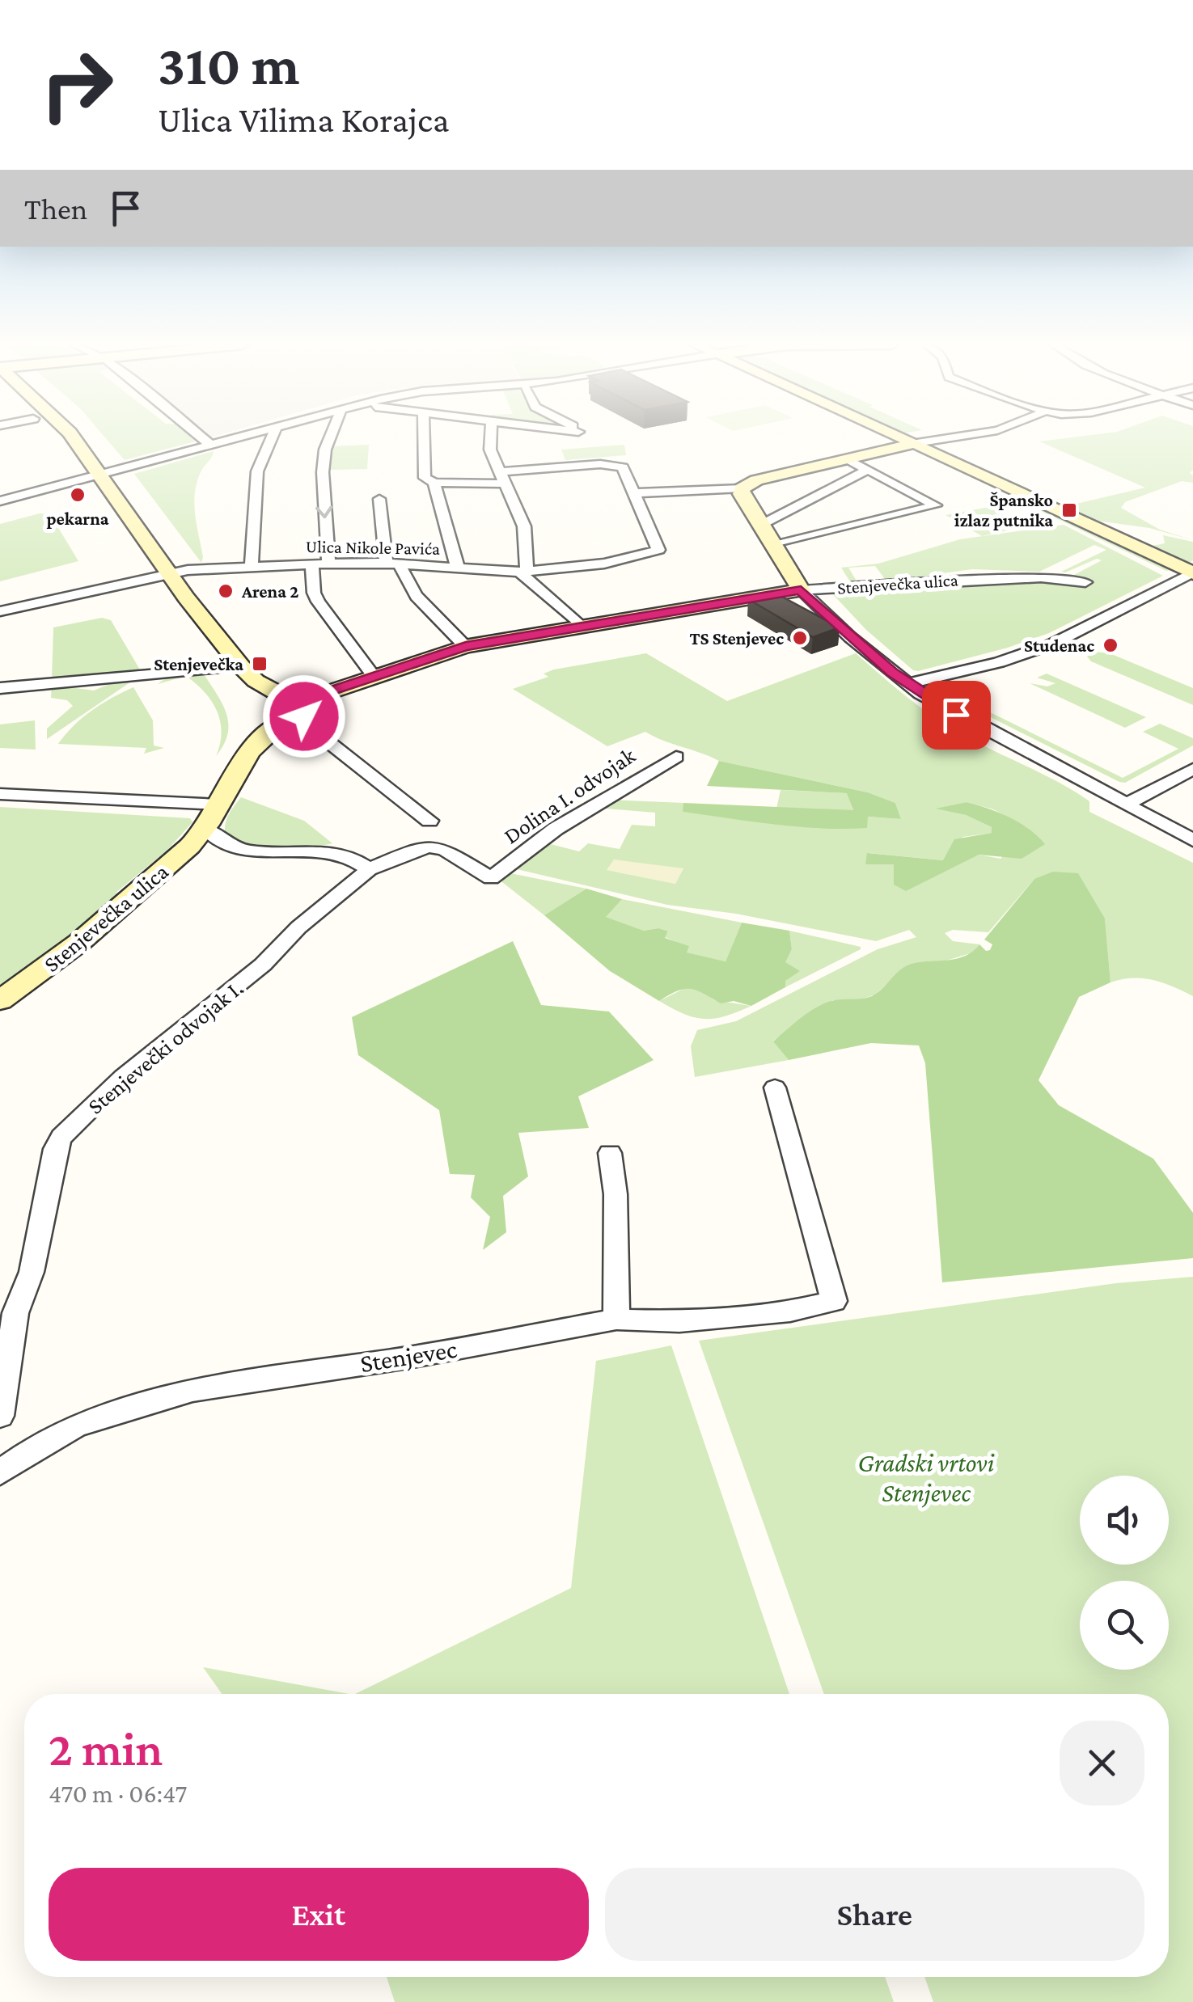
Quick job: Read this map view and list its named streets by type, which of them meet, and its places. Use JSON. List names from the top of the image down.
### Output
{
  "streets": {
    "street": [
      "Ulica Nikole Pavića",
      "Stenjevečka ulica",
      "Dolina I. odvojak",
      "Stenjevečki odvojak I.",
      "Stenjevec"
    ]
  },
  "crossings": [
    ["Dolina I. odvojak", "Stenjevečki odvojak I."]
  ],
  "parks": ["Gradski vrtovi Stenjevec"],
  "places": {
    "other": [
      "pekarna",
      "Arena 2",
      "TS Stenjevec",
      "Studenac"
    ],
    "transit": ["Špansko izlaz putnika", "Stenjevečka"]
  },
  "page": {
    "turn": ["310 m", "Ulica Vilima Korajca"],
    "then": "Then",
    "heading": ["2 min", "470 m · 06:47"],
    "buttons": ["Exit", "Share"]
  }
}
